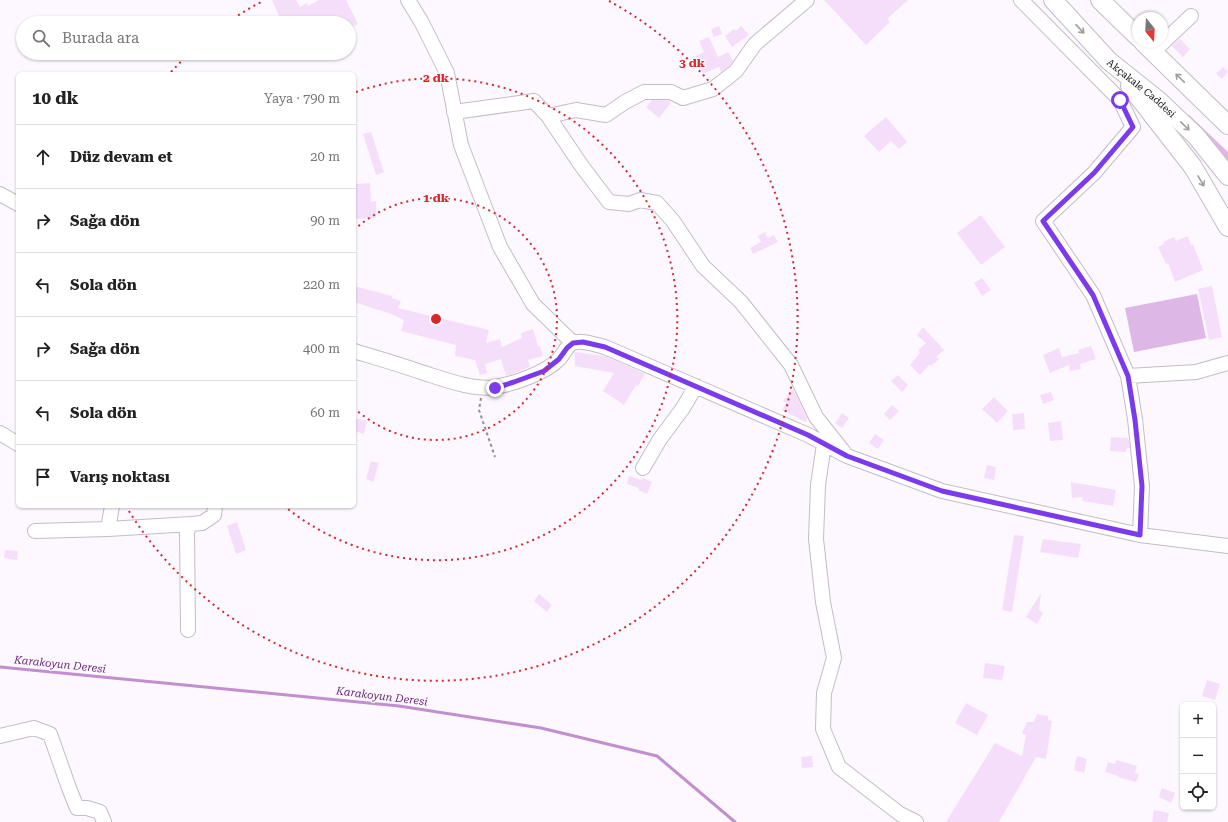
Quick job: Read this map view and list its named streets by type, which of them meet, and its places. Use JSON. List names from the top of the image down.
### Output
{
  "streets": {
    "main road": ["Akçakale Caddesi"]
  },
  "water": ["Karakoyun Deresi"],
  "north": "bottom",
  "page": {
    "search": "Burada ara",
    "heading": ["10 dk", "Yaya · 790 m"],
    "list": [
      ["Düz devam et", "20 m"],
      ["Sağa dön", "90 m"],
      ["Sola dön", "220 m"],
      ["Sağa dön", "400 m"],
      ["Sola dön", "60 m"],
      "Varış noktası"
    ],
    "map_buttons": ["+", "−"]
  },
  "rings": ["3 dk", "2 dk", "1 dk"]
}
